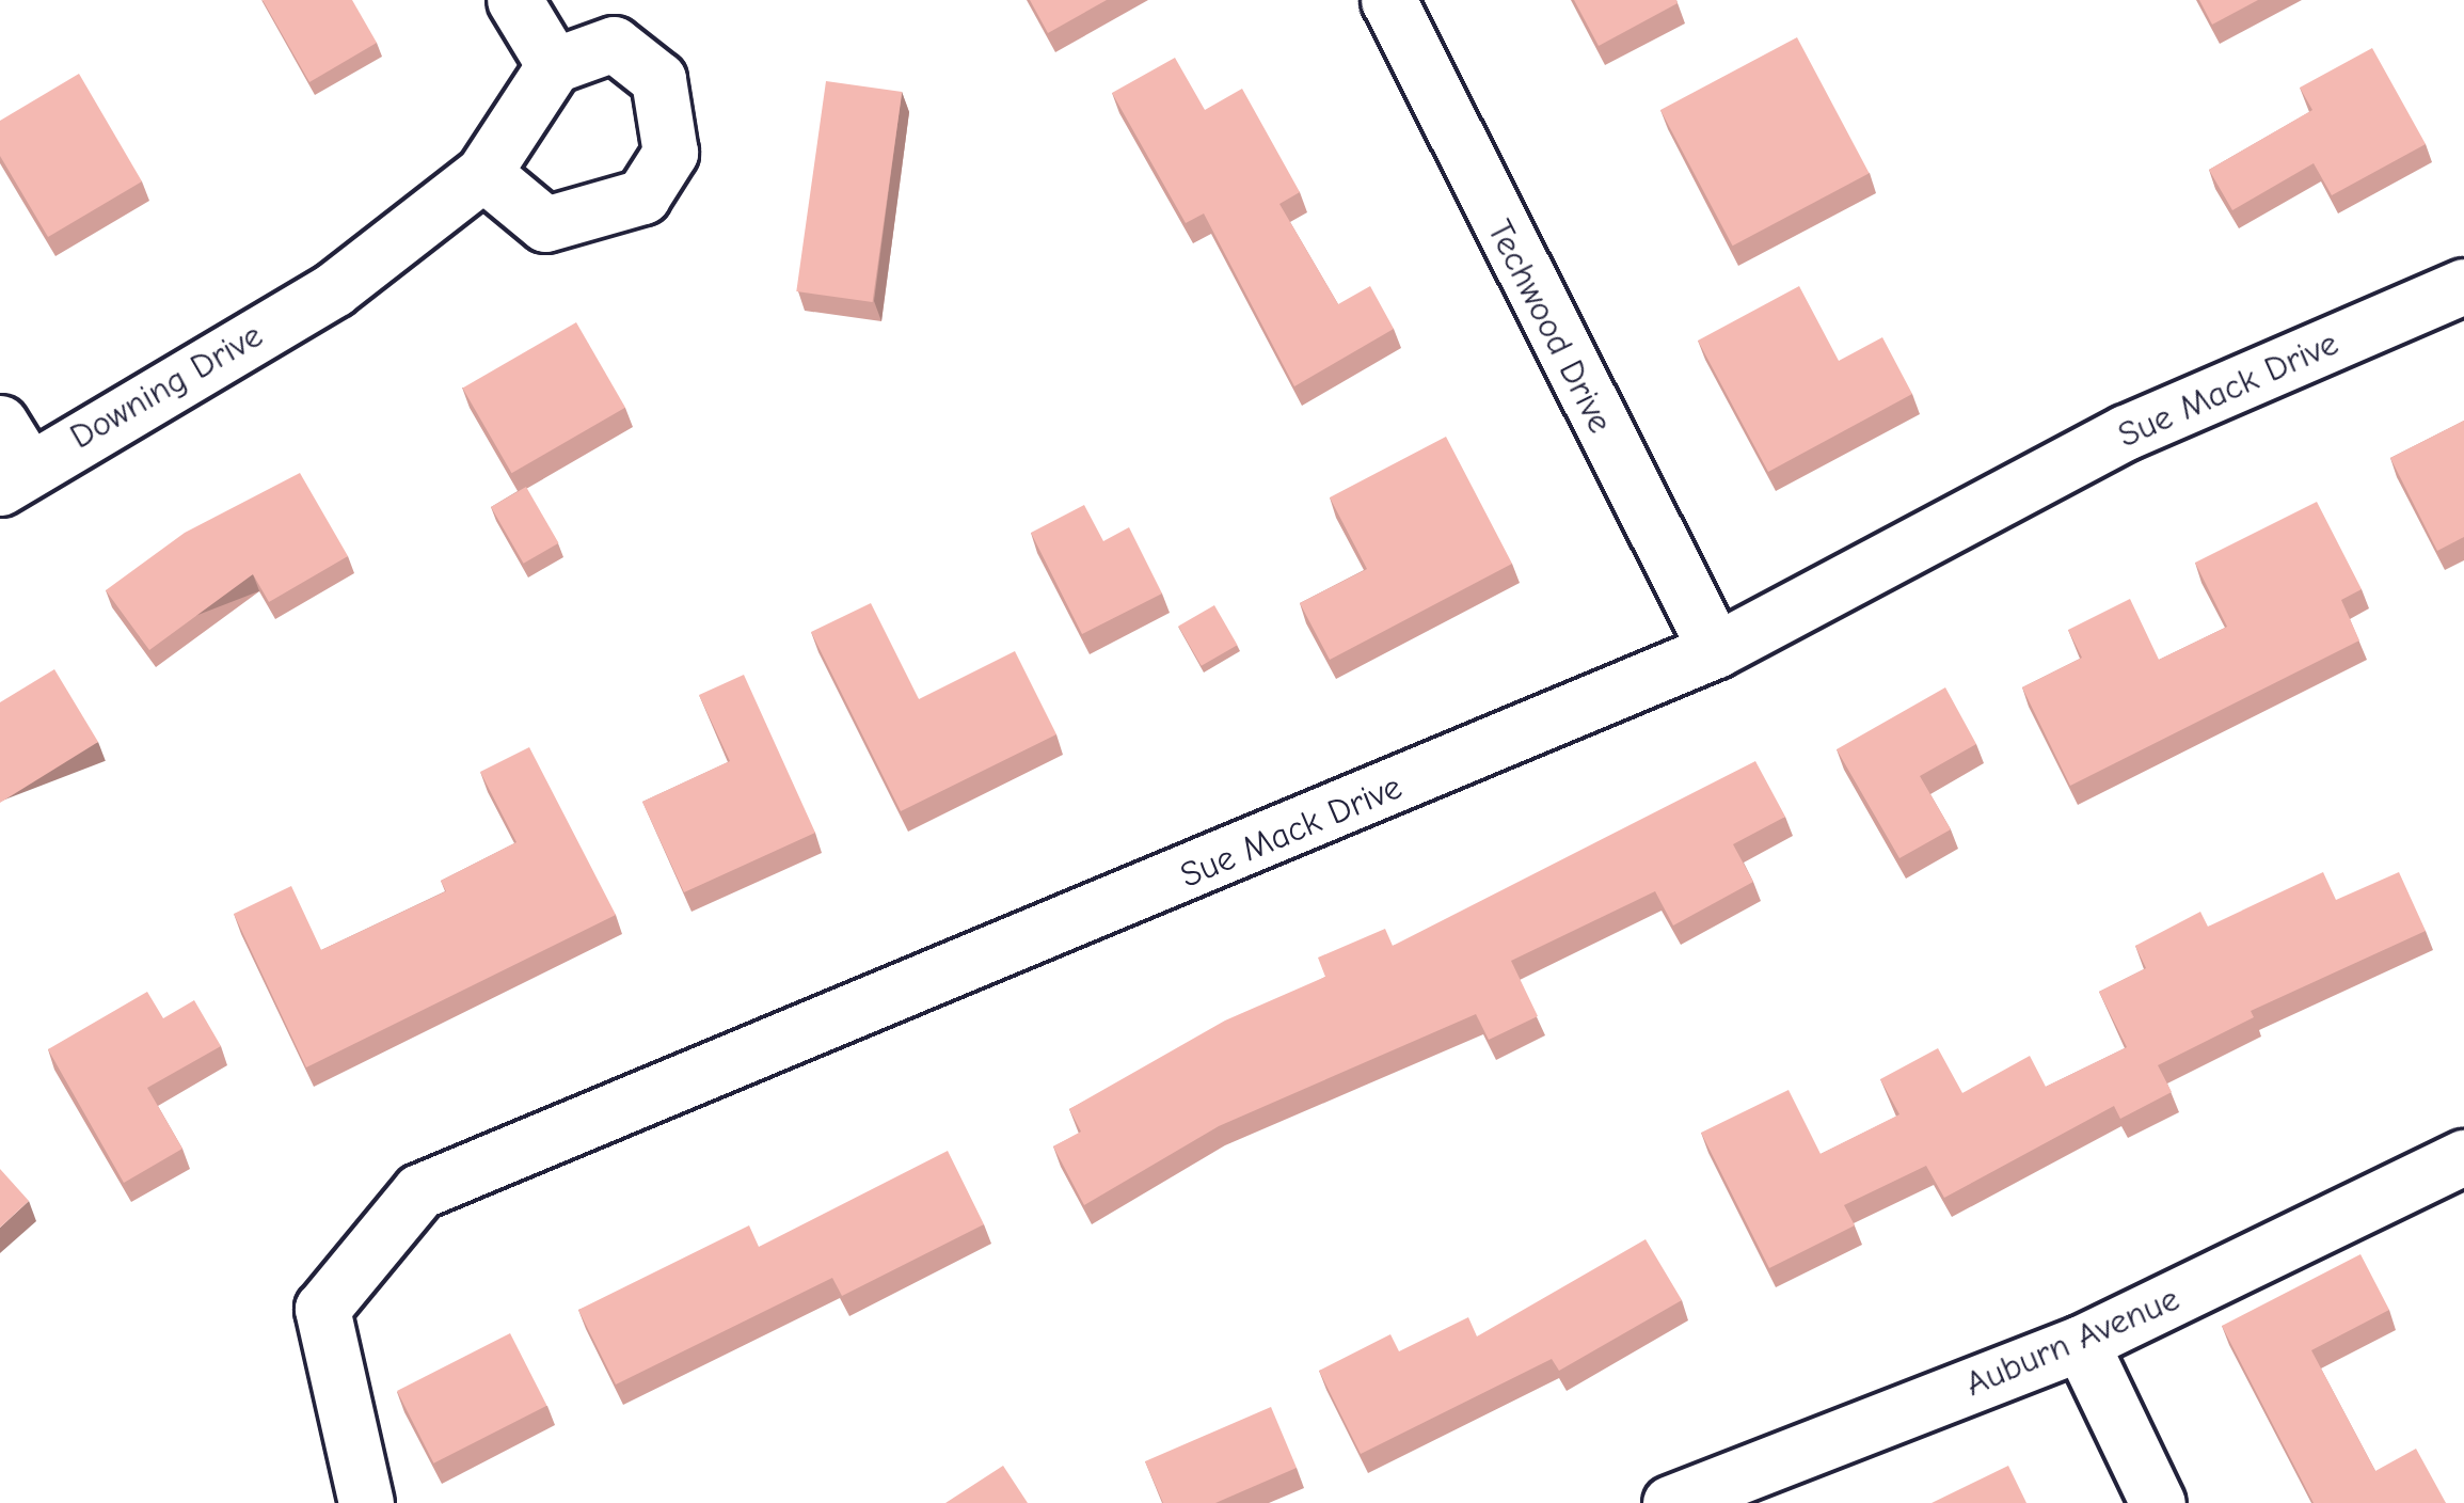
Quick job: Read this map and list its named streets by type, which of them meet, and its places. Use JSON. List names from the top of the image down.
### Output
{
  "streets": {
    "street": [
      "Techwood Drive",
      "Downing Drive",
      "Sue Mack Drive",
      "Auburn Avenue"
    ]
  },
  "crossings": [
    ["Techwood Drive", "Sue Mack Drive"]
  ]
}
